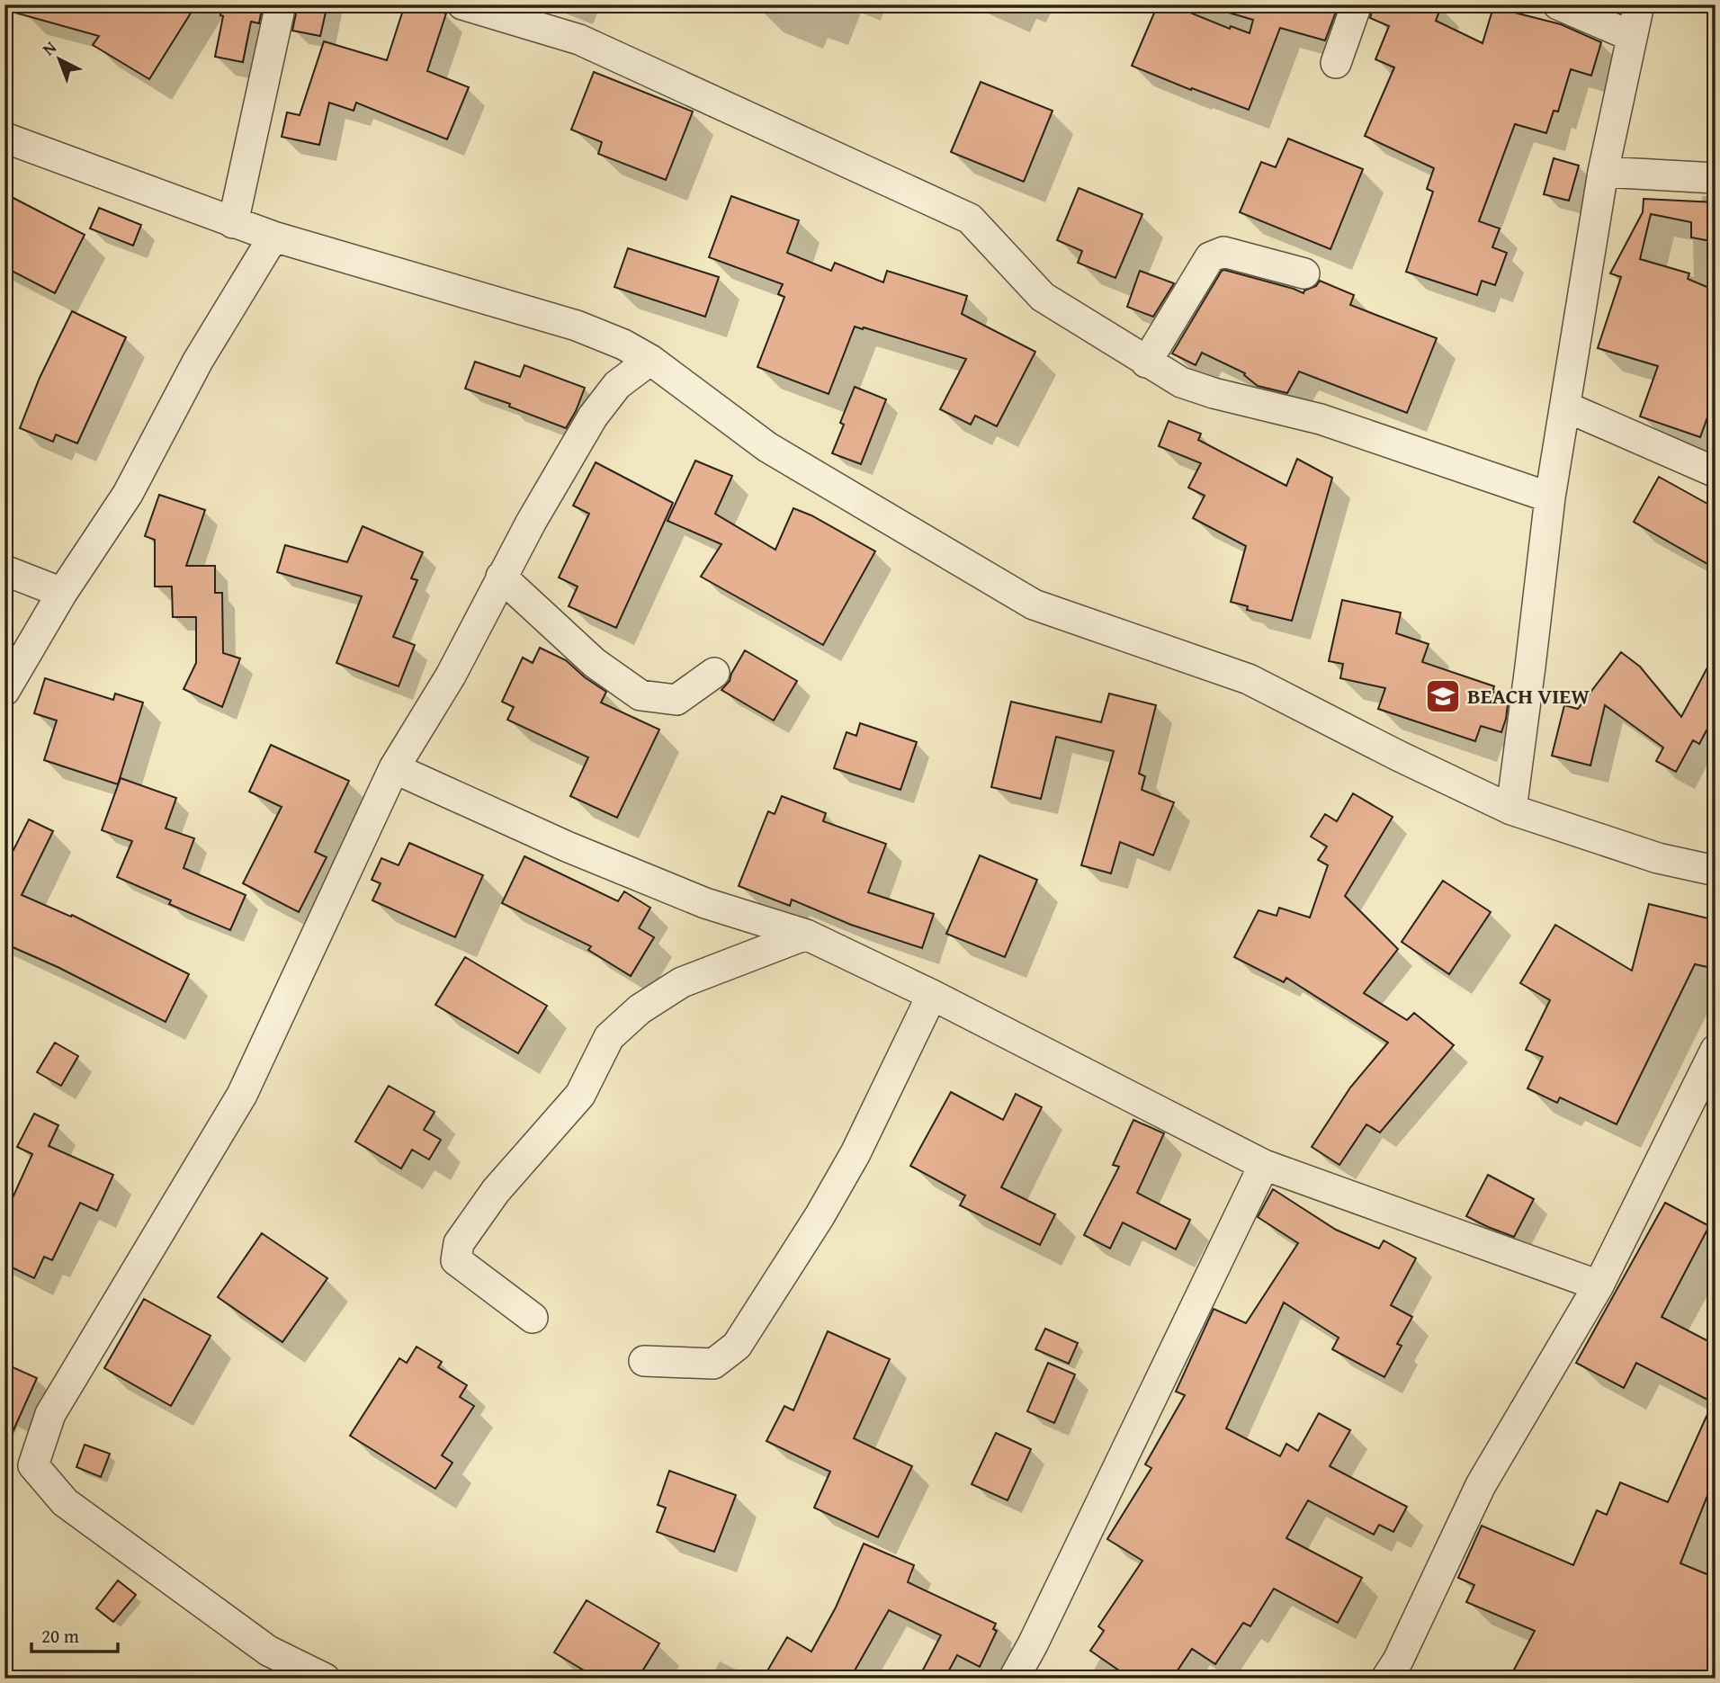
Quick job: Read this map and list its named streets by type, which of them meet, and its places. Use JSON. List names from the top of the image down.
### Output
{
  "places": {
    "school or university": ["BEACH VIEW"]
  },
  "scale_bar": "20 m",
  "north": "top left"
}
